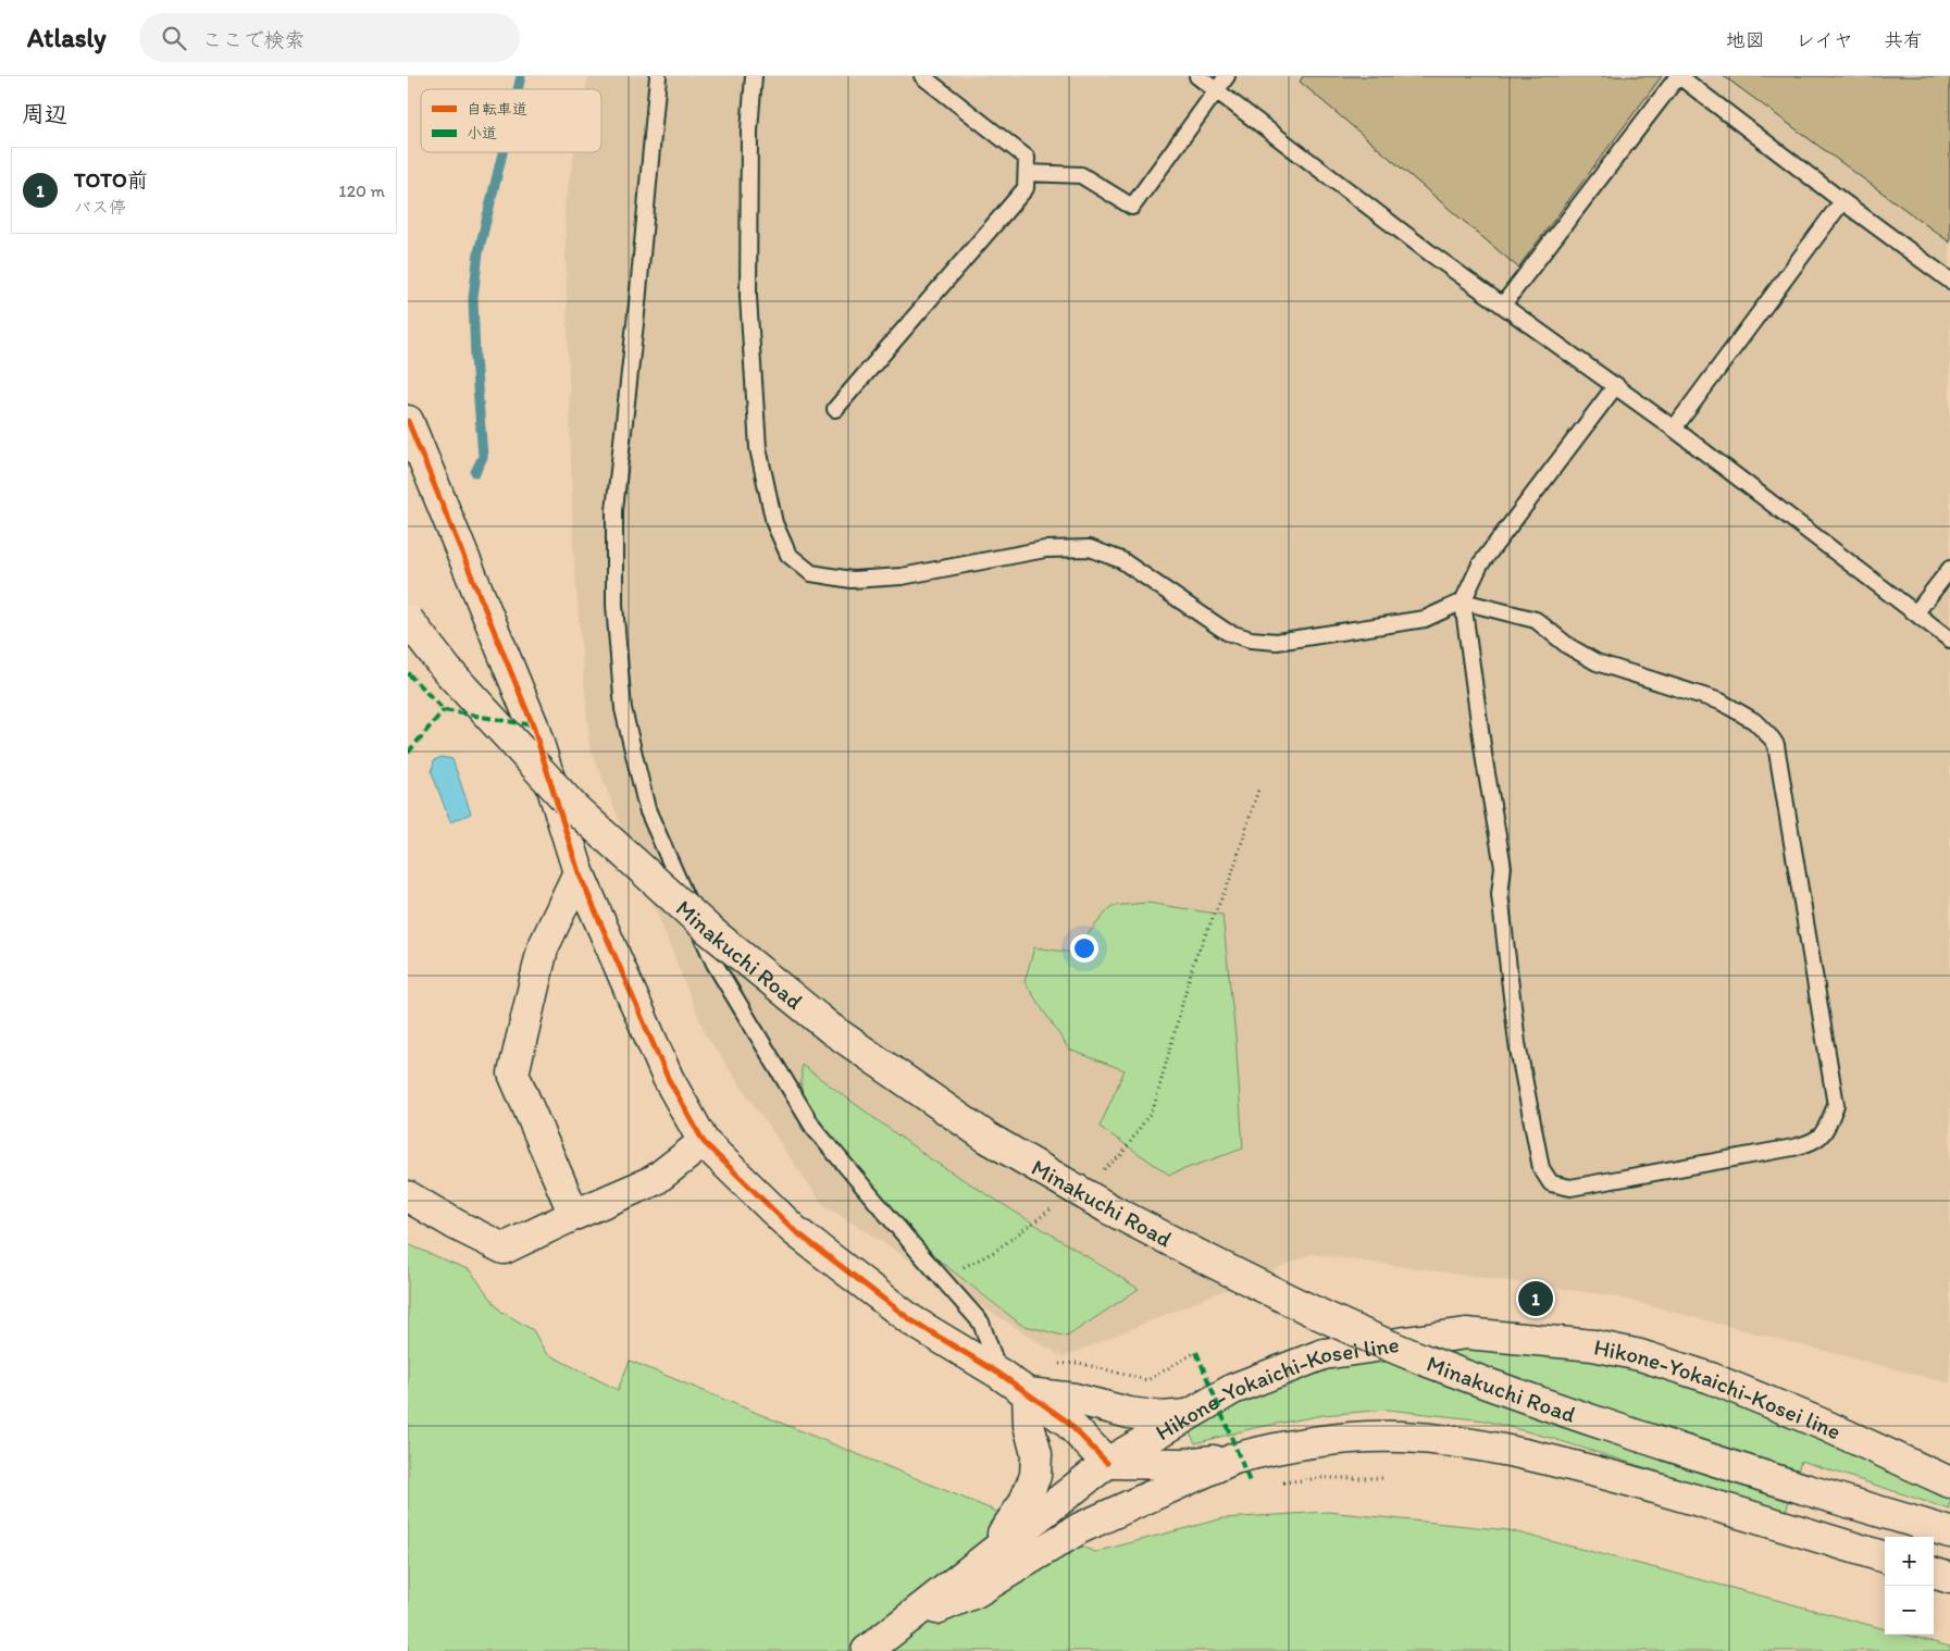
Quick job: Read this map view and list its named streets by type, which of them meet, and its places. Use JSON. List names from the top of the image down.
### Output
{
  "streets": {
    "main road": ["Minakuchi Road", "Hikone-Yokaichi-Kosei line"]
  },
  "legend": ["自転車道", "小道"],
  "page": {
    "header": "Atlasly",
    "search": "ここで検索",
    "nav": ["地図", "レイヤ", "共有"],
    "heading": "周辺",
    "list": [
      {
        "mark": "1",
        "name": "TOTO前",
        "note": "バス停",
        "value": "120 m"
      }
    ],
    "pins": "1",
    "map_buttons": ["+", "−"]
  }
}
